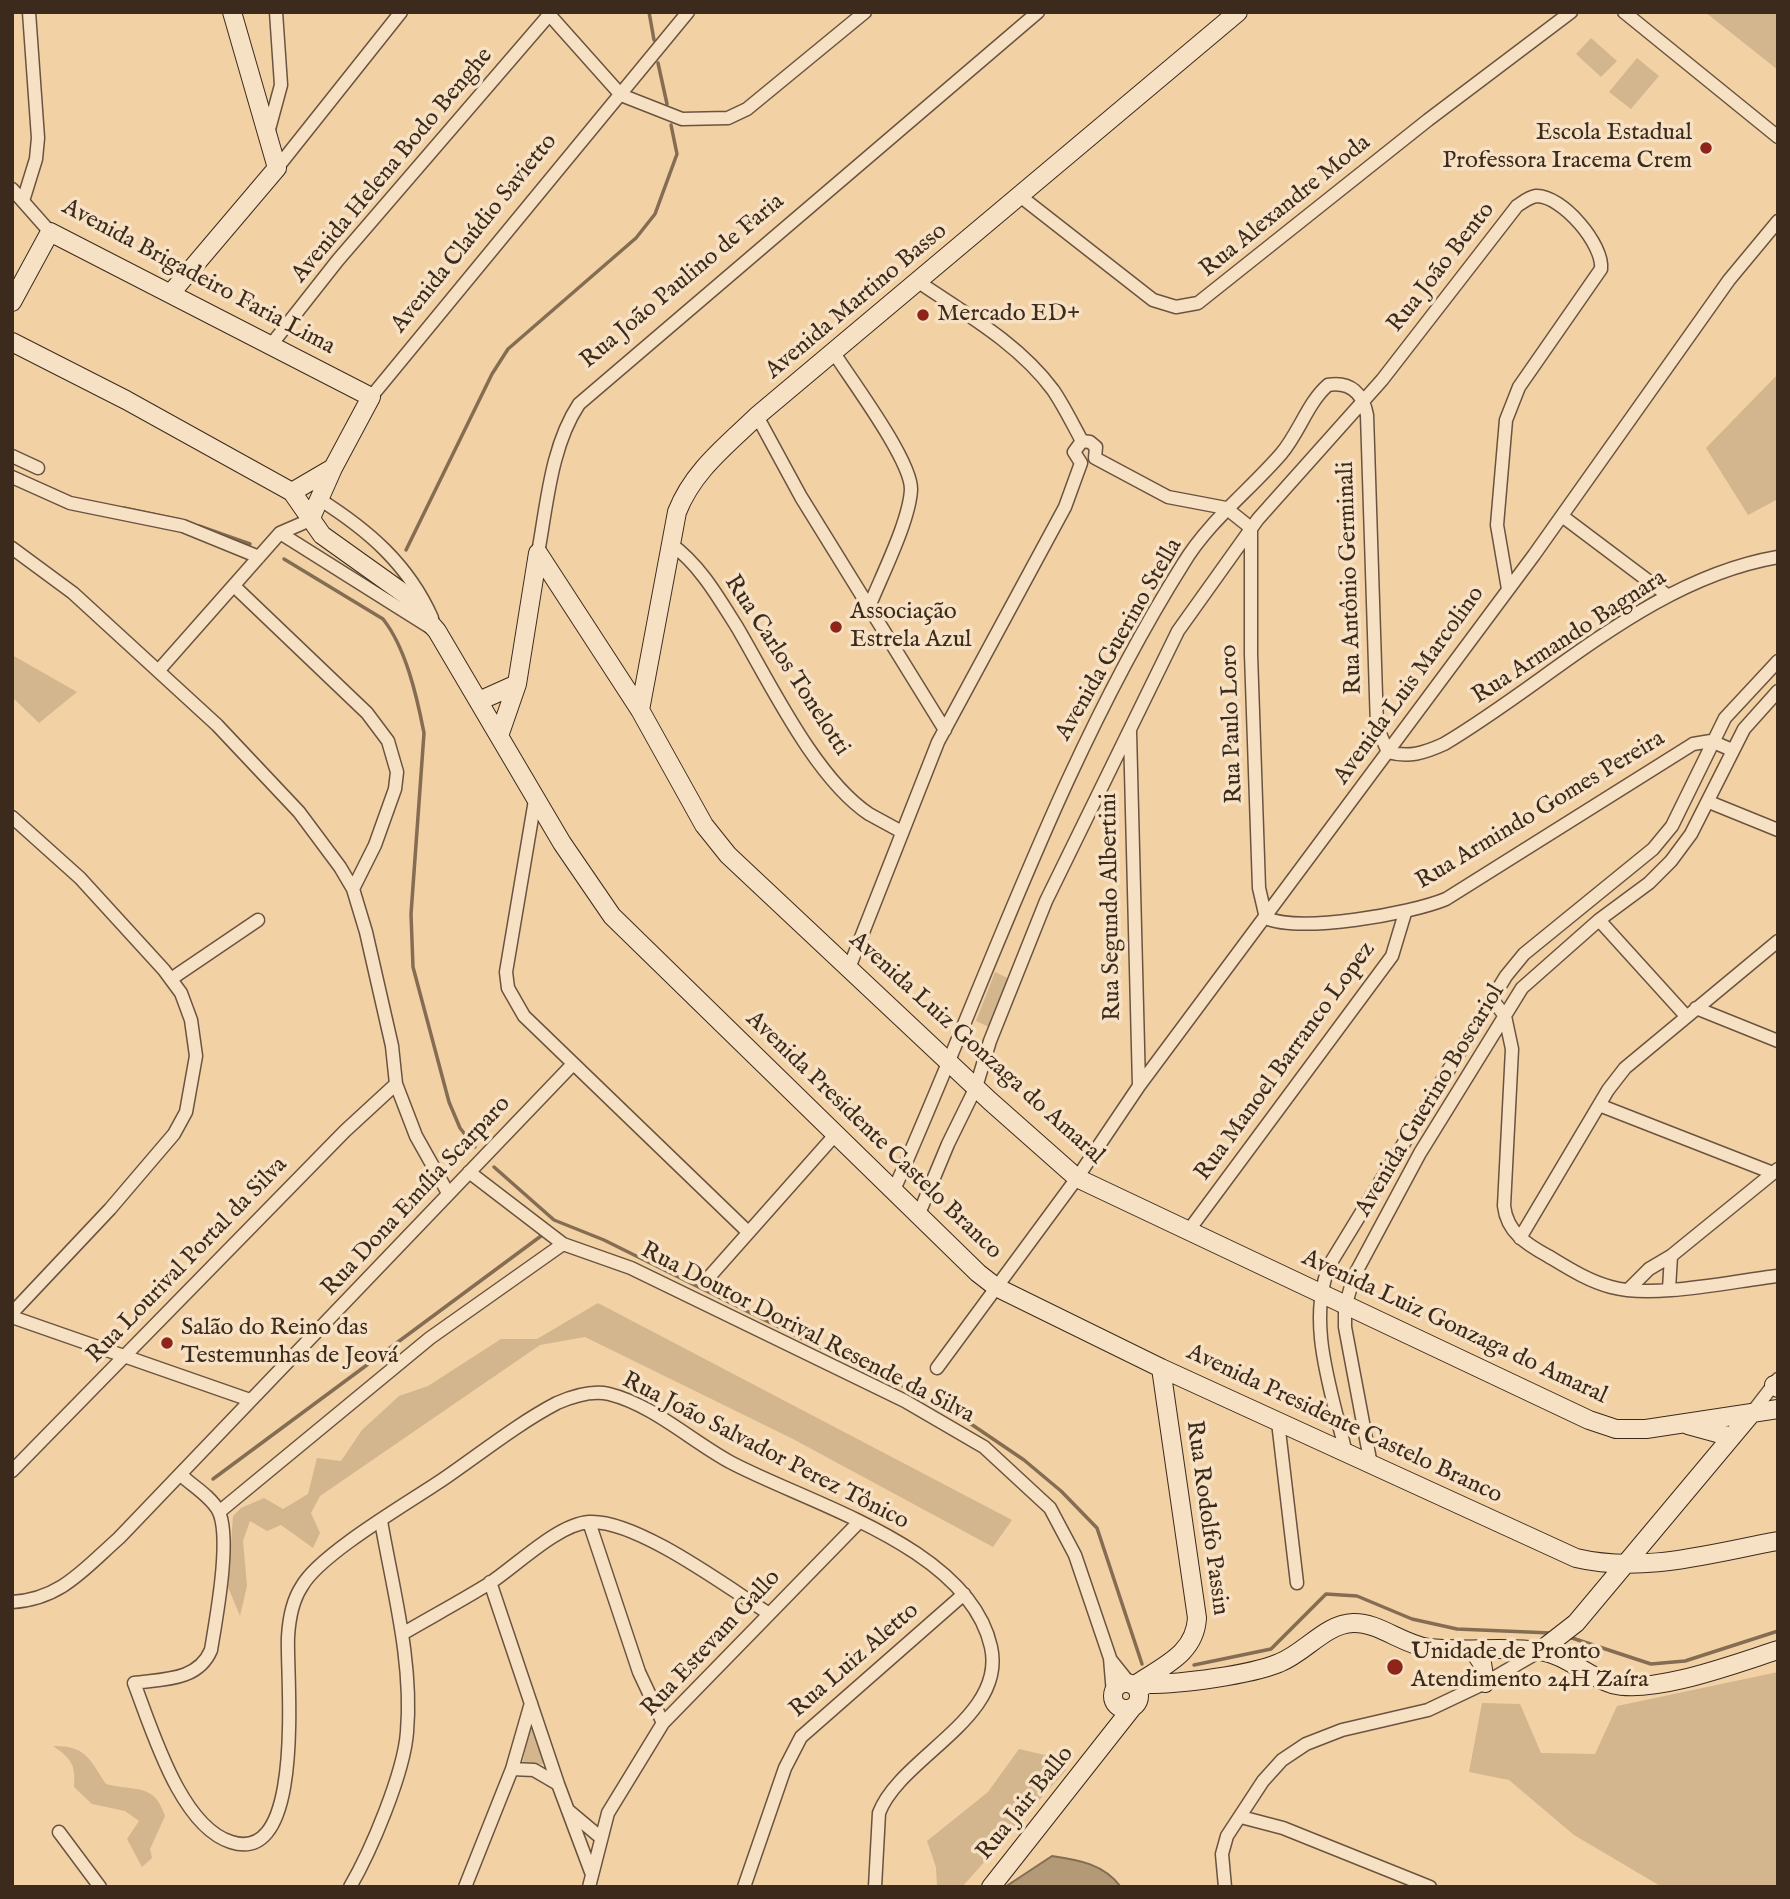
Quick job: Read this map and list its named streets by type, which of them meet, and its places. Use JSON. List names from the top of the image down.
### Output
{
  "streets": {
    "street": [
      "Avenida Helena Bodo Benghe",
      "Rua Alexandre Moda",
      "Avenida Claúdio Savietto",
      "Rua João Bento",
      "Avenida Brigadeiro Faria Lima",
      "Rua João Paulino de Faria",
      "Avenida Martino Basso",
      "Rua Antônio Germinali",
      "Rua Armando Bagnara",
      "Avenida Guerino Stella",
      "Rua Carlos Tonelotti",
      "Avenida Luis Marcolino",
      "Rua Paulo Loro",
      "Rua Armindo Gomes Pereira",
      "Rua Segundo Albertini",
      "Avenida Luiz Gonzaga do Amaral",
      "Rua Manoel Barranco Lopez",
      "Avenida Guerino Boscariol",
      "Avenida Presidente Castelo Branco",
      "Rua Dona Emília Scarparo",
      "Rua Lourival Portal da Silva",
      "Rua Doutor Dorival Resende da Silva",
      "Rua João Salvador Perez Tônico",
      "Rua Rodolfo Passin",
      "Rua Estevam Gallo",
      "Rua Luiz Aletto",
      "Rua Jair Ballo"
    ]
  },
  "crossings": [
    ["Avenida Helena Bodo Benghe", "Avenida Brigadeiro Faria Lima"],
    ["Rua Alexandre Moda", "Avenida Martino Basso"],
    ["Avenida Claúdio Savietto", "Avenida Brigadeiro Faria Lima"],
    ["Avenida Claúdio Savietto", "Avenida Presidente Castelo Branco"],
    ["Rua João Bento", "Rua Antônio Germinali"],
    ["Rua João Bento", "Avenida Guerino Stella"],
    ["Rua João Bento", "Avenida Luis Marcolino"],
    ["Rua João Paulino de Faria", "Avenida Luiz Gonzaga do Amaral"],
    ["Rua João Paulino de Faria", "Avenida Presidente Castelo Branco"],
    ["Avenida Martino Basso", "Rua Carlos Tonelotti"],
    ["Avenida Martino Basso", "Avenida Luiz Gonzaga do Amaral"],
    ["Rua Antônio Germinali", "Rua Armando Bagnara"],
    ["Rua Antônio Germinali", "Avenida Guerino Stella"],
    ["Rua Antônio Germinali", "Avenida Luis Marcolino"],
    ["Rua Armando Bagnara", "Avenida Luis Marcolino"],
    ["Avenida Guerino Stella", "Rua Paulo Loro"],
    ["Avenida Guerino Stella", "Rua Segundo Albertini"],
    ["Avenida Guerino Stella", "Avenida Luiz Gonzaga do Amaral"],
    ["Avenida Guerino Stella", "Avenida Presidente Castelo Branco"],
    ["Avenida Luis Marcolino", "Rua Paulo Loro"],
    ["Avenida Luis Marcolino", "Rua Armindo Gomes Pereira"],
    ["Avenida Luis Marcolino", "Rua Segundo Albertini"],
    ["Avenida Luis Marcolino", "Avenida Luiz Gonzaga do Amaral"],
    ["Avenida Luis Marcolino", "Avenida Presidente Castelo Branco"],
    ["Rua Paulo Loro", "Rua Armindo Gomes Pereira"],
    ["Rua Armindo Gomes Pereira", "Rua Manoel Barranco Lopez"],
    ["Rua Armindo Gomes Pereira", "Avenida Guerino Boscariol"],
    ["Avenida Luiz Gonzaga do Amaral", "Rua Manoel Barranco Lopez"],
    ["Avenida Luiz Gonzaga do Amaral", "Avenida Guerino Boscariol"],
    ["Avenida Guerino Boscariol", "Avenida Presidente Castelo Branco"],
    ["Avenida Presidente Castelo Branco", "Rua Rodolfo Passin"],
    ["Rua Dona Emília Scarparo", "Rua Doutor Dorival Resende da Silva"],
    ["Rua Doutor Dorival Resende da Silva", "Rua Rodolfo Passin"],
    ["Rua Doutor Dorival Resende da Silva", "Rua Jair Ballo"],
    ["Rua João Salvador Perez Tônico", "Rua Estevam Gallo"],
    ["Rua João Salvador Perez Tônico", "Rua Luiz Aletto"],
    ["Rua Rodolfo Passin", "Rua Jair Ballo"]
  ],
  "places": [
    "Escola Estadual Professora Iracema Crem",
    "Mercado ED+",
    "Associação Estrela Azul",
    "Salão do Reino das Testemunhas de Jeová",
    "Unidade de Pronto Atendimento 24H Zaíra"
  ]
}
